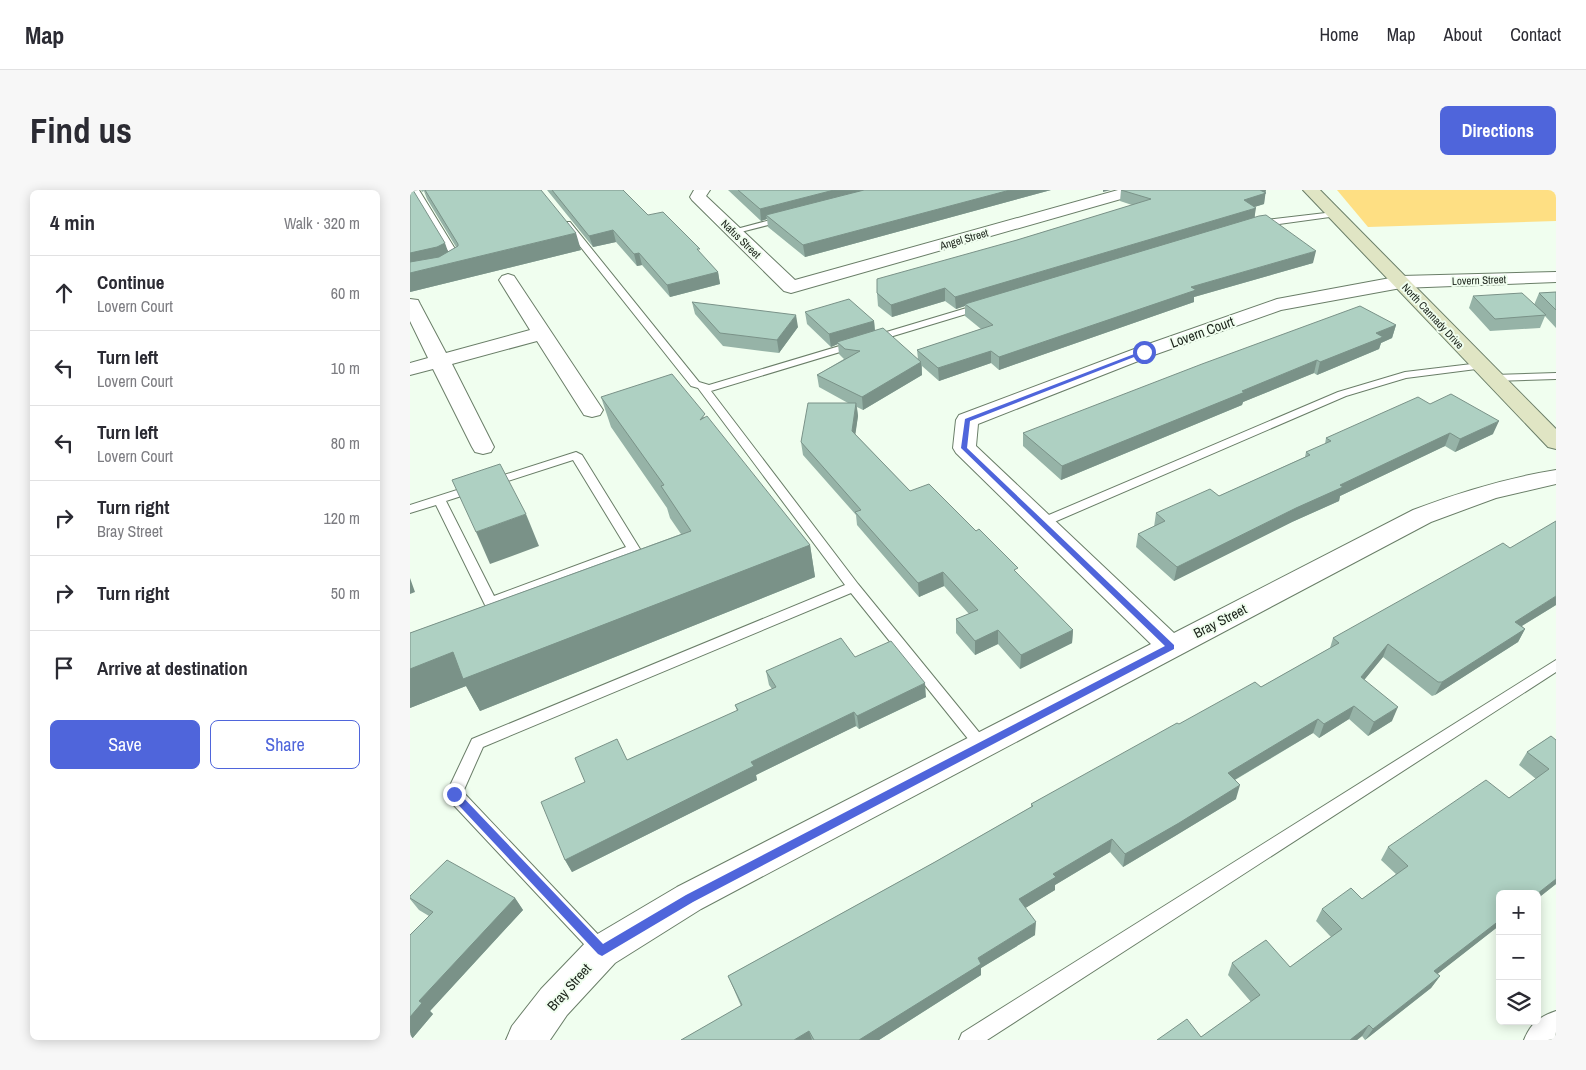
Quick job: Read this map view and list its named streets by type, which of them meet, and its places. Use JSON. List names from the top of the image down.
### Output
{
  "streets": {
    "street": [
      "Nafus Street",
      "Angel Street",
      "Lovern Street",
      "North Cannady Drive",
      "Lovern Court",
      "Bray Street"
    ]
  },
  "crossings": [
    ["Nafus Street", "Angel Street"],
    ["Lovern Street", "North Cannady Drive"],
    ["Lovern Street", "Lovern Court"],
    ["North Cannady Drive", "Lovern Court"],
    ["Lovern Court", "Bray Street"]
  ],
  "page": {
    "header": "Map",
    "nav": [
      "Home",
      "Map",
      "About",
      "Contact"
    ],
    "buttons": [
      "Directions",
      ["Save", "Share"]
    ],
    "title": "Find us",
    "heading": ["4 min", "Walk · 320 m"],
    "list": [
      ["Continue", "Lovern Court", "60 m"],
      ["Turn left", "Lovern Court", "10 m"],
      ["Turn left", "Lovern Court", "80 m"],
      ["Turn right", "Bray Street", "120 m"],
      ["Turn right", "50 m"],
      "Arrive at destination"
    ],
    "map_buttons": ["+", "−"]
  }
}
